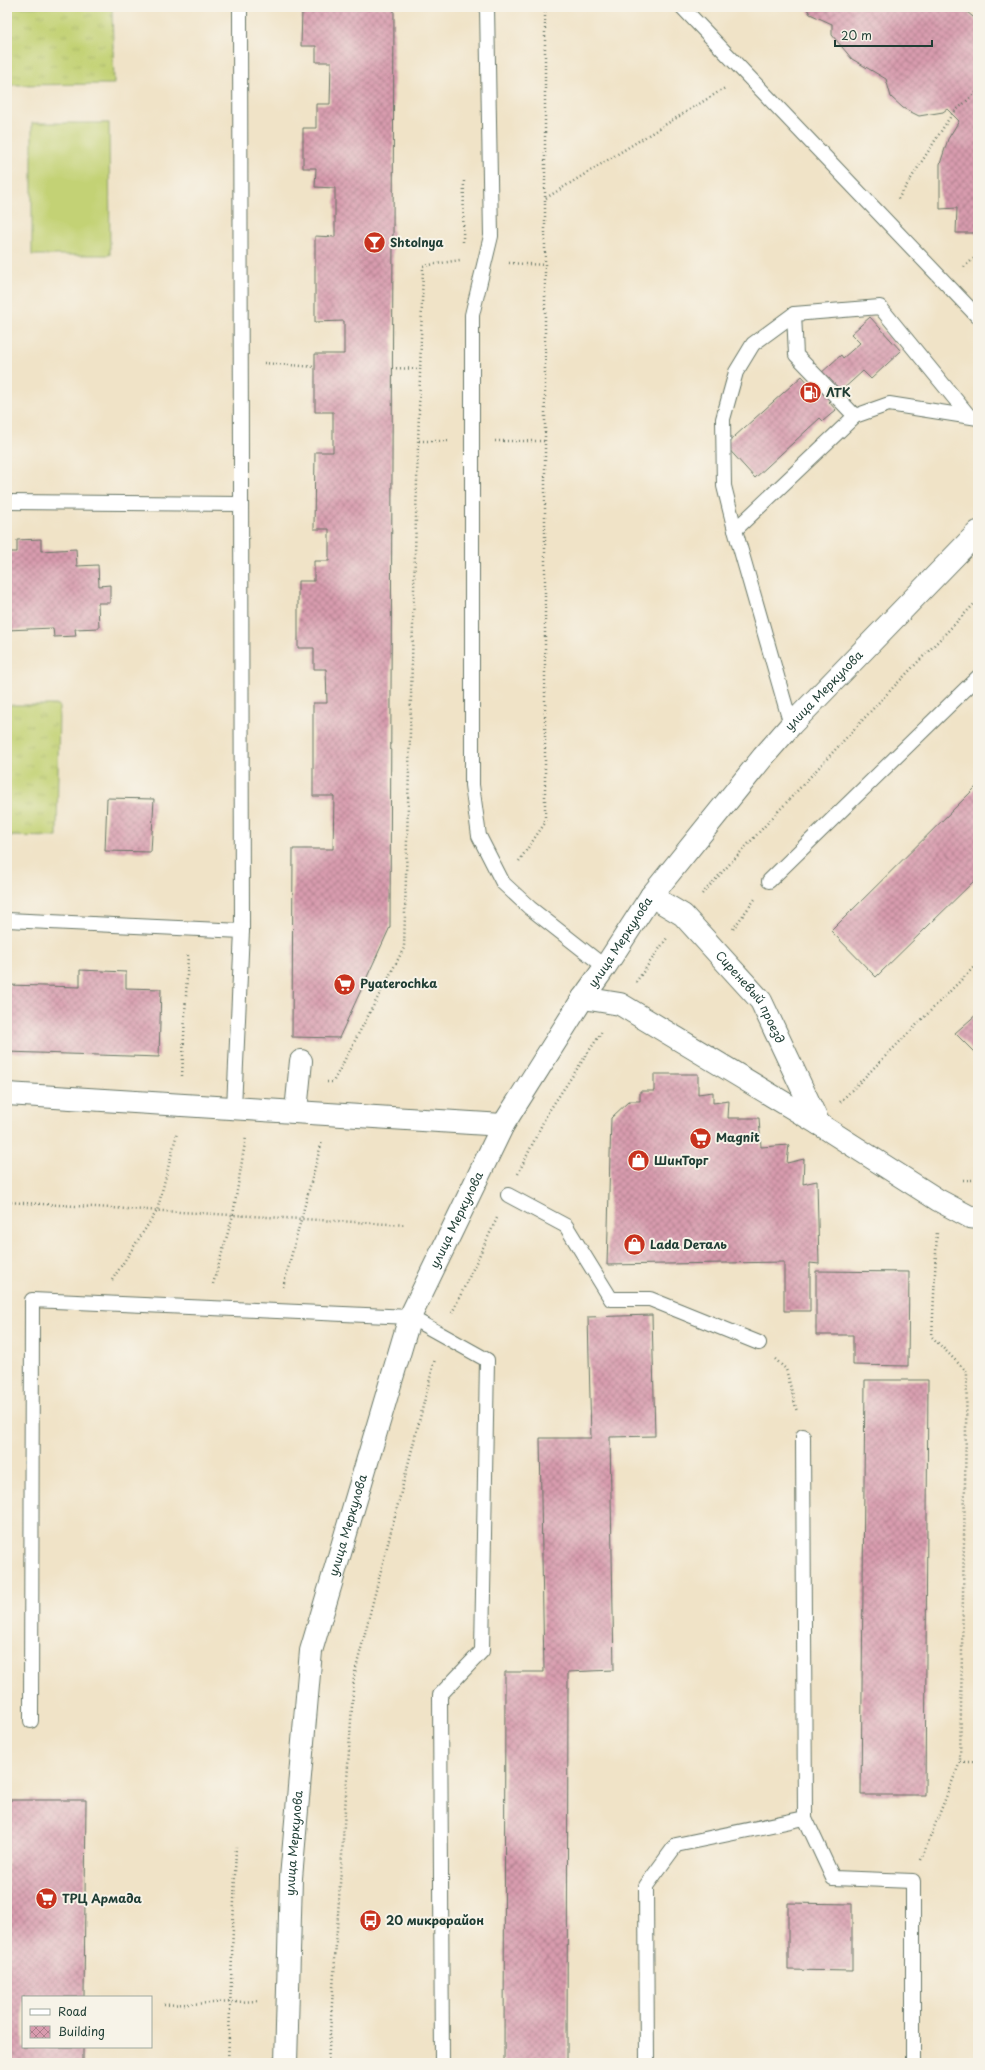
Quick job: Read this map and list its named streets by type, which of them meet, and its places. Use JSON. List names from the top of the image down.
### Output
{
  "streets": {
    "street": ["улица Меркулова", "Сиреневый проезд"]
  },
  "crossings": [
    ["улица Меркулова", "Сиреневый проезд"]
  ],
  "places": {
    "bar": ["Shtolnya"],
    "fuel station": ["ЛТК"],
    "supermarket": ["Pyaterochka", "Magnit", "ТРЦ Армада"],
    "shop": ["ШинТорг", "Lada Dеталь"],
    "bus stop": ["20 микрорайон"]
  },
  "legend": ["Road", "Building"],
  "scale_bar": "20 m"
}
